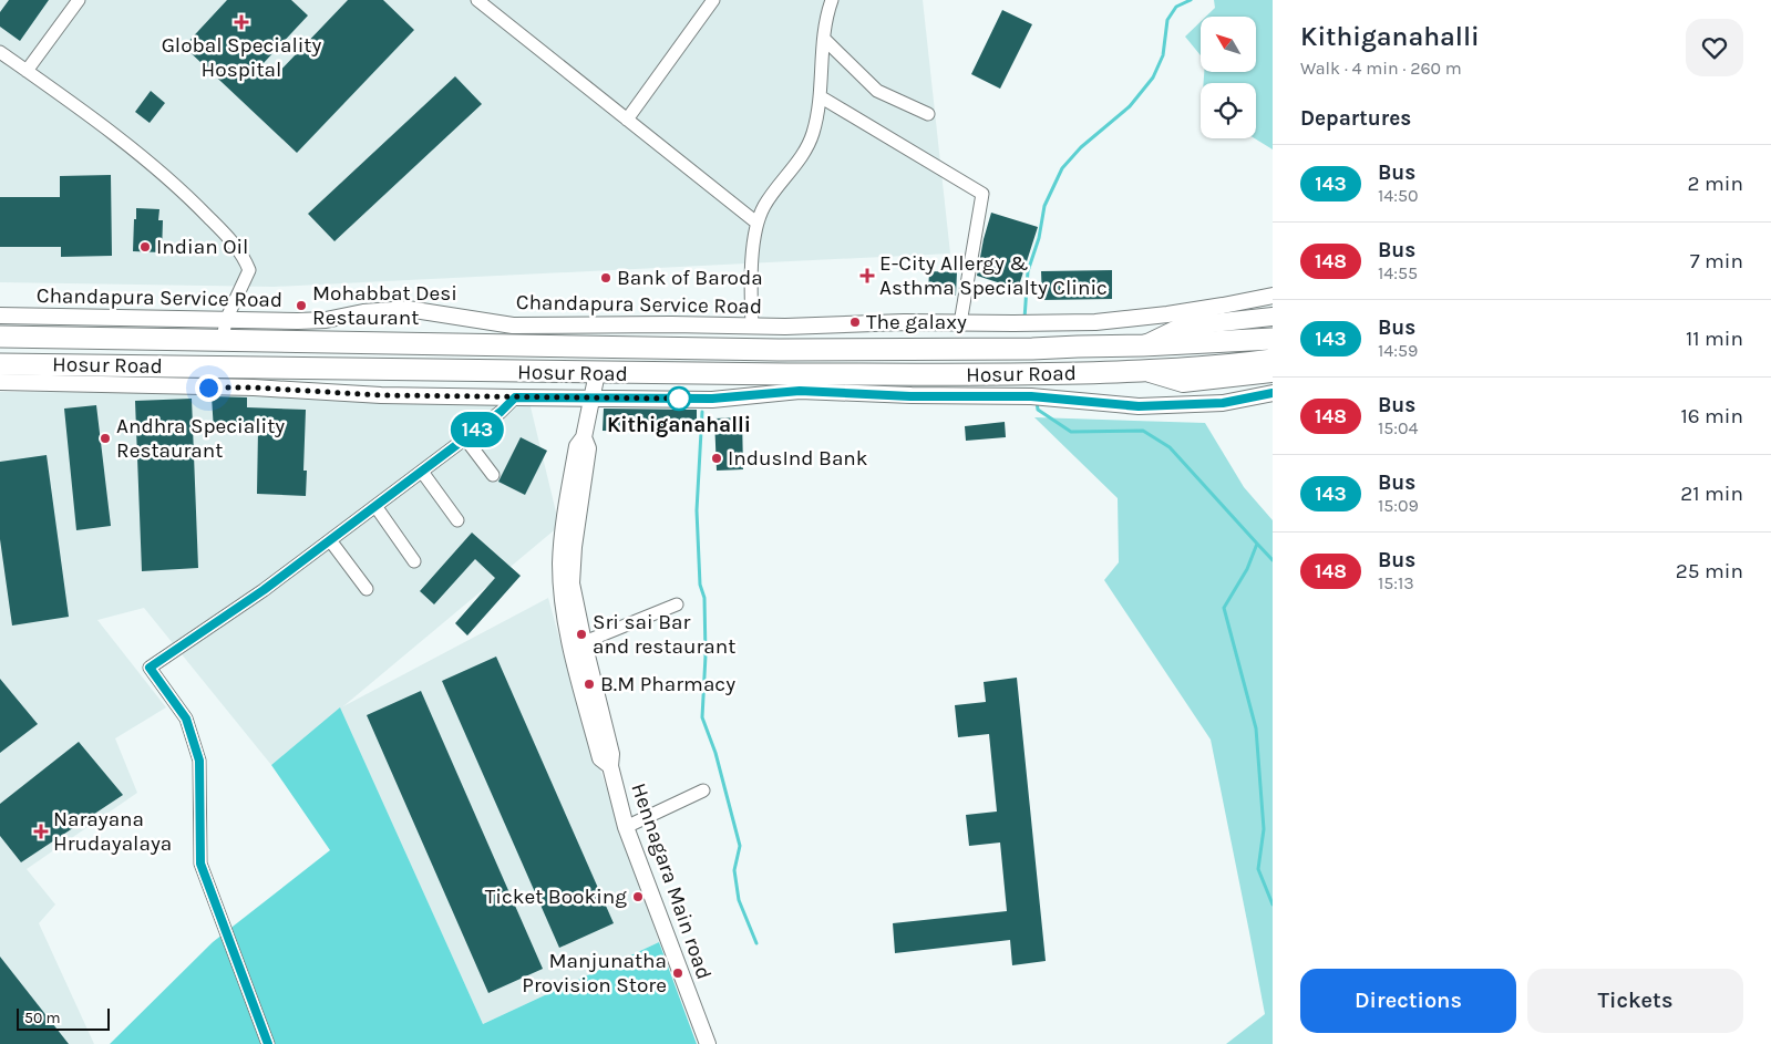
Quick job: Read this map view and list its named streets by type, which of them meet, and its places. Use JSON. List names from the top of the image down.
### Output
{
  "streets": {
    "highway": ["Hosur Road"],
    "street": ["Chandapura Service Road", "Hennagara Main road"]
  },
  "crossings": [
    ["Hosur Road", "Hennagara Main road"]
  ],
  "places": {
    "health": ["Global Speciality Hospital", "E-City Allergy & Asthma Specialty Clinic", "Narayana Hrudayalaya"],
    "other": [
      "Indian Oil",
      "Bank of Baroda",
      "Mohabbat Desi Restaurant",
      "The galaxy",
      "Kithiganahalli",
      "Andhra Speciality Restaurant",
      "IndusInd Bank",
      "Sri sai Bar and restaurant",
      "B.M Pharmacy",
      "Ticket Booking",
      "Manjunatha Provision Store"
    ]
  },
  "lines": ["bus line 143"],
  "scale_bar": "50 m",
  "north": "top left",
  "page": {
    "on_map": "143",
    "heading": [
      ["Kithiganahalli", "Walk · 4 min · 260 m"],
      "Departures"
    ],
    "list": [
      {
        "mark": "143",
        "name": "Bus",
        "note": "14:50",
        "value": "2 min"
      },
      {
        "mark": "148",
        "name": "Bus",
        "note": "14:55",
        "value": "7 min"
      },
      {
        "mark": "143",
        "name": "Bus",
        "note": "14:59",
        "value": "11 min"
      },
      {
        "mark": "148",
        "name": "Bus",
        "note": "15:04",
        "value": "16 min"
      },
      {
        "mark": "143",
        "name": "Bus",
        "note": "15:09",
        "value": "21 min"
      },
      {
        "mark": "148",
        "name": "Bus",
        "note": "15:13",
        "value": "25 min"
      }
    ],
    "buttons": ["Directions", "Tickets"],
    "scale": "50 m"
  }
}
